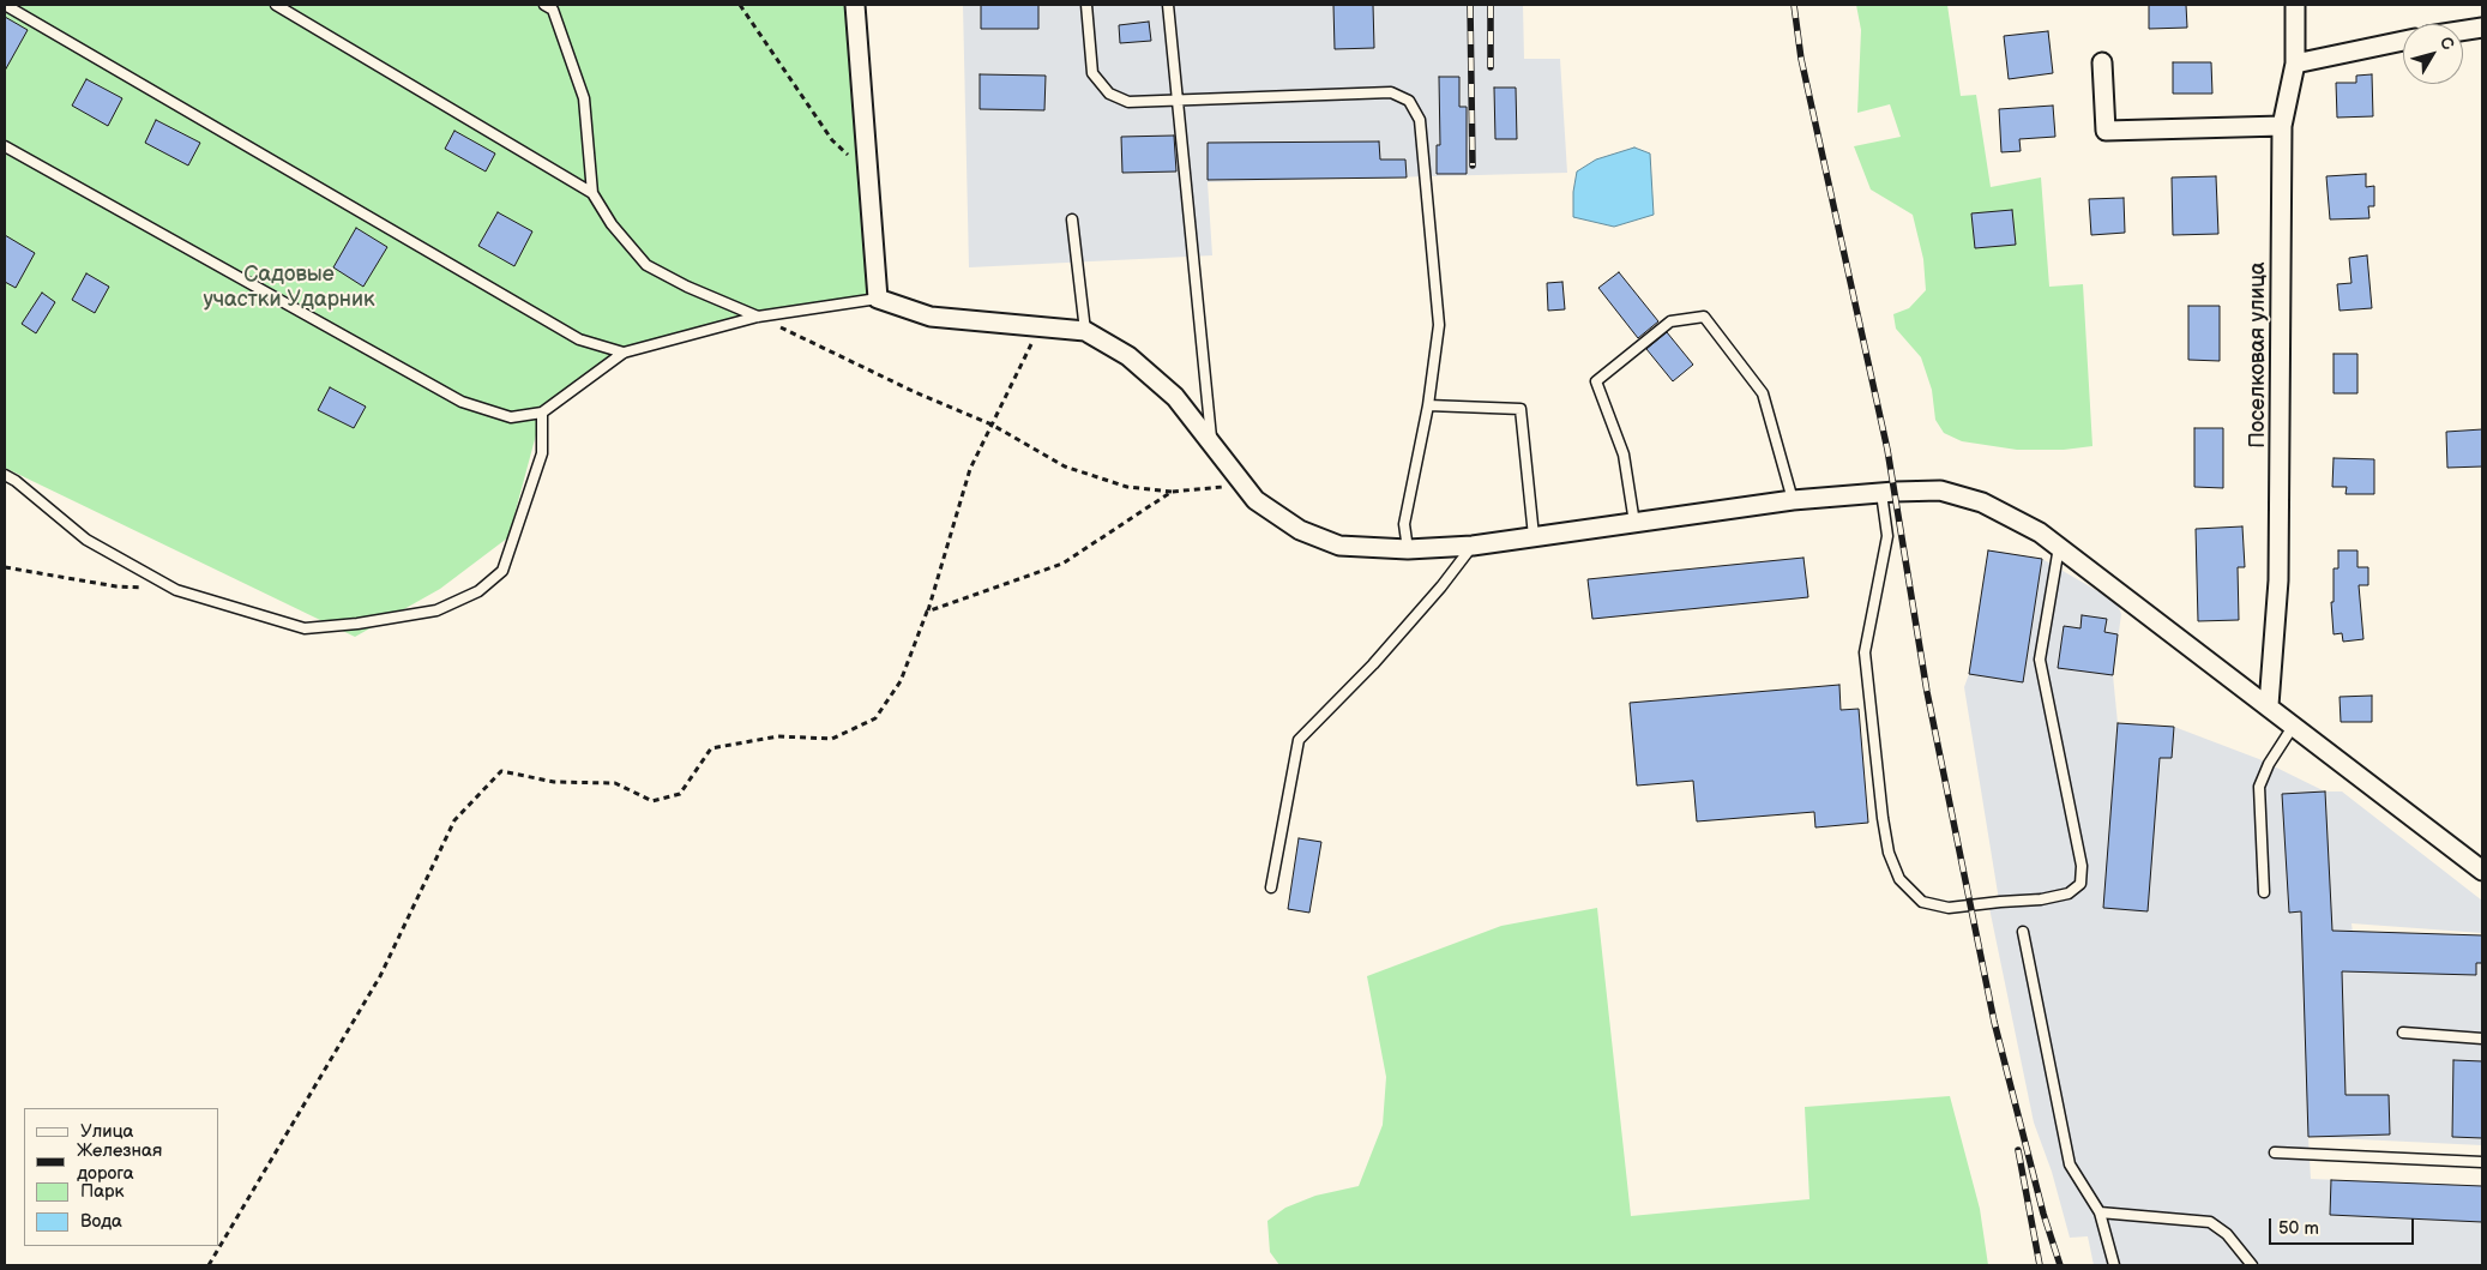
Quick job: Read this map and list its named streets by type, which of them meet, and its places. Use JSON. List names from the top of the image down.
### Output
{
  "streets": {
    "street": ["Поселковая улица"]
  },
  "parks": ["Садовые участки Ударник"],
  "legend": [
    "Улица",
    "Железная дорога",
    "Парк",
    "Вода"
  ],
  "scale_bar": "50 m",
  "north": "top right"
}
